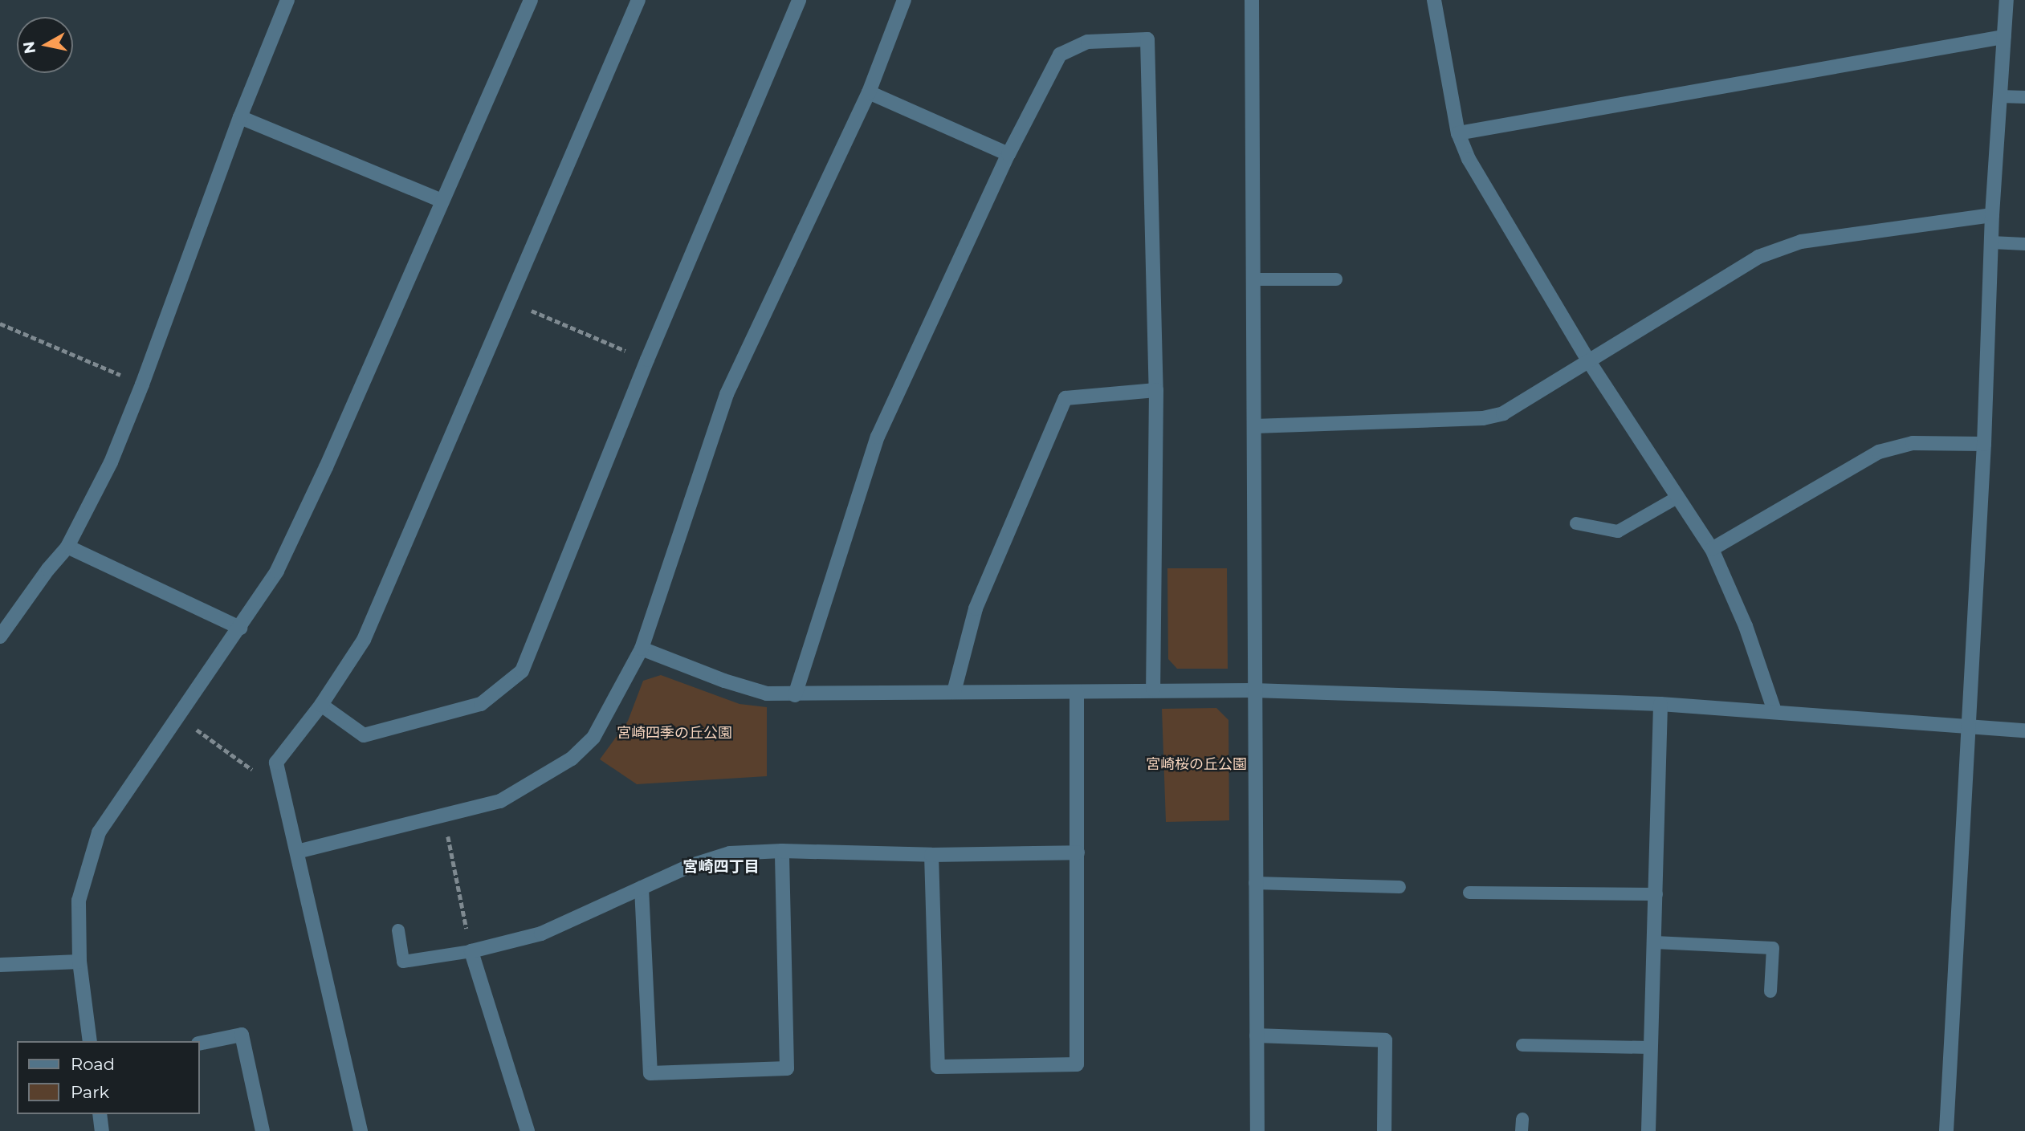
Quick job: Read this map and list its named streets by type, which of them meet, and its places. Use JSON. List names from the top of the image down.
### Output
{
  "districts": ["宮崎四丁目"],
  "parks": ["宮崎四季の丘公園", "宮崎桜の丘公園"],
  "legend": ["Road", "Park"],
  "north": "left"
}
